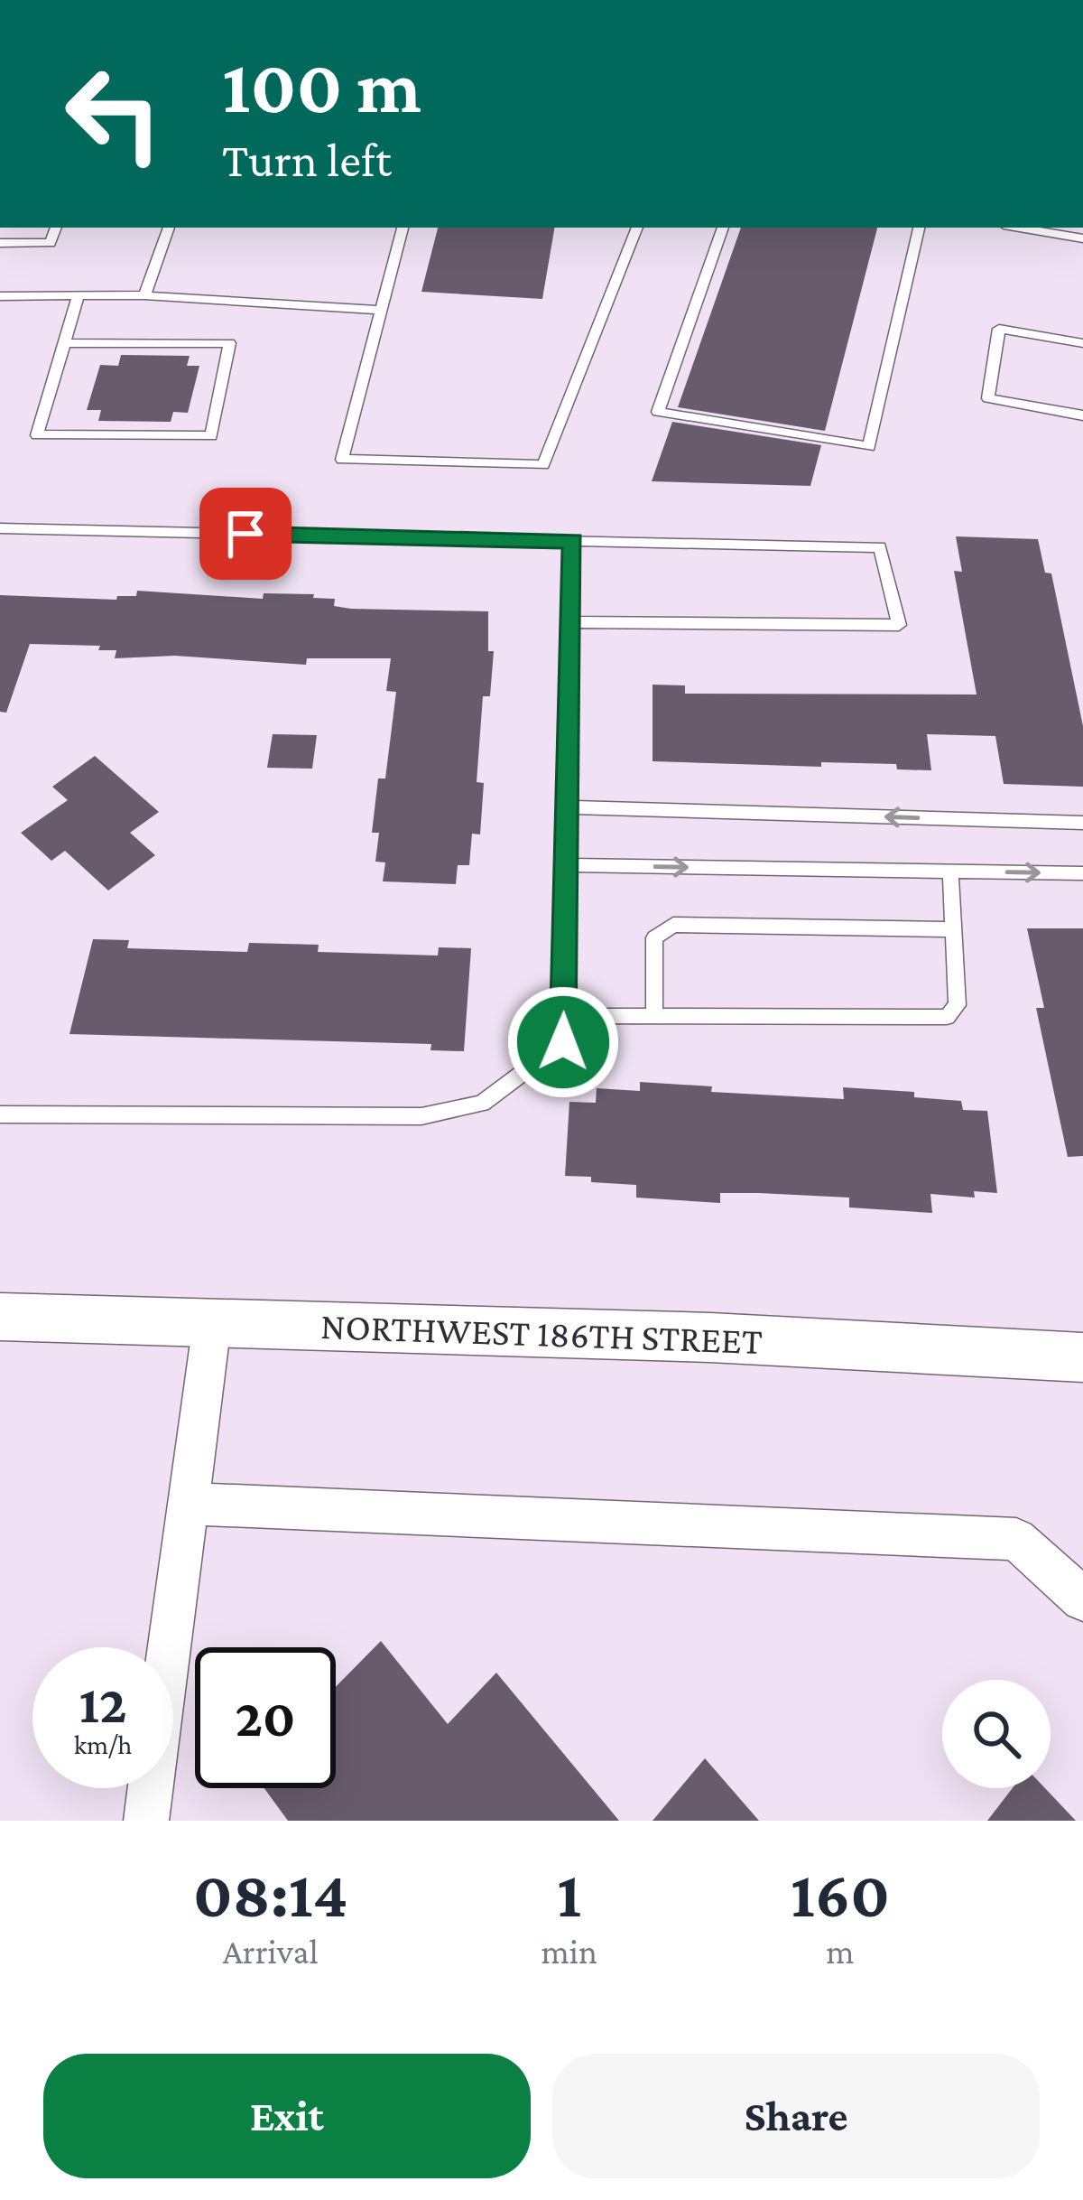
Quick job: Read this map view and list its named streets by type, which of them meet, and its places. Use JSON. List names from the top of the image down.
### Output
{
  "streets": {
    "street": ["NORTHWEST 186TH STREET"]
  },
  "page": {
    "turn": ["100 m", "Turn left"],
    "speed": "12 km/h",
    "limit": "20",
    "eta": [
      "08:14",
      "Arrival",
      "1",
      "min",
      "160",
      "m"
    ],
    "buttons": ["Exit", "Share"]
  }
}
